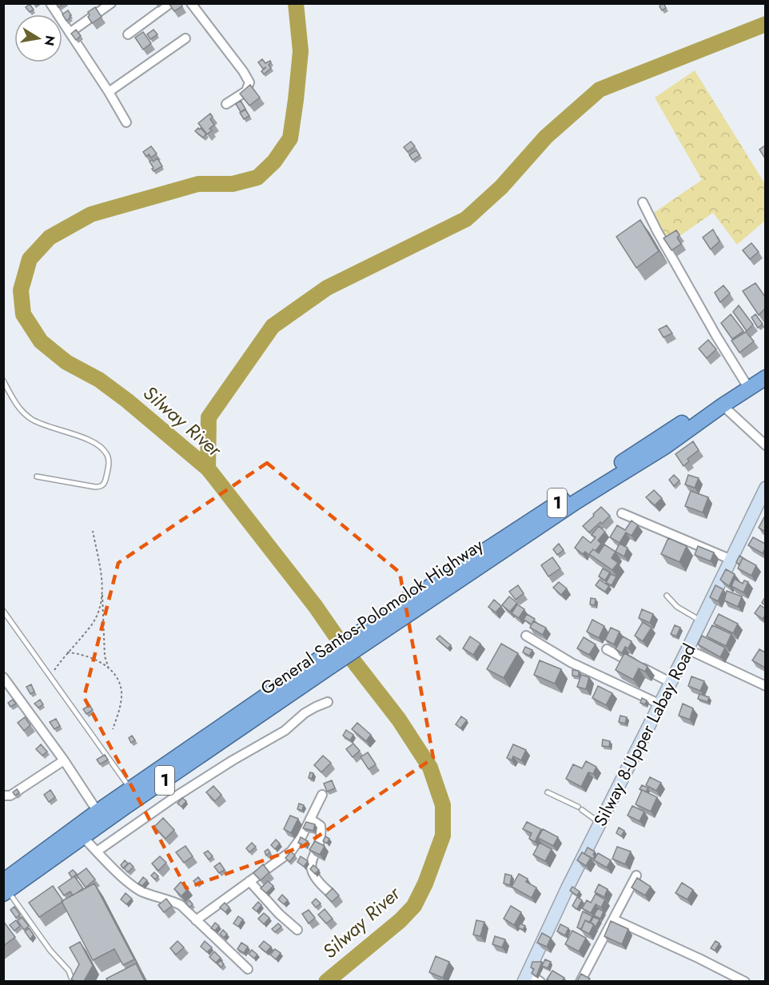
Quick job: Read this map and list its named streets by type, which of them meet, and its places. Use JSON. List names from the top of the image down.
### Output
{
  "streets": {
    "highway": ["1", "General Santos-Polomolok Highway"],
    "main road": ["Silway 8-Upper Labay Road"]
  },
  "crossings": [
    ["1", "General Santos-Polomolok Highway"]
  ],
  "water": ["Silway River"],
  "north": "right"
}
